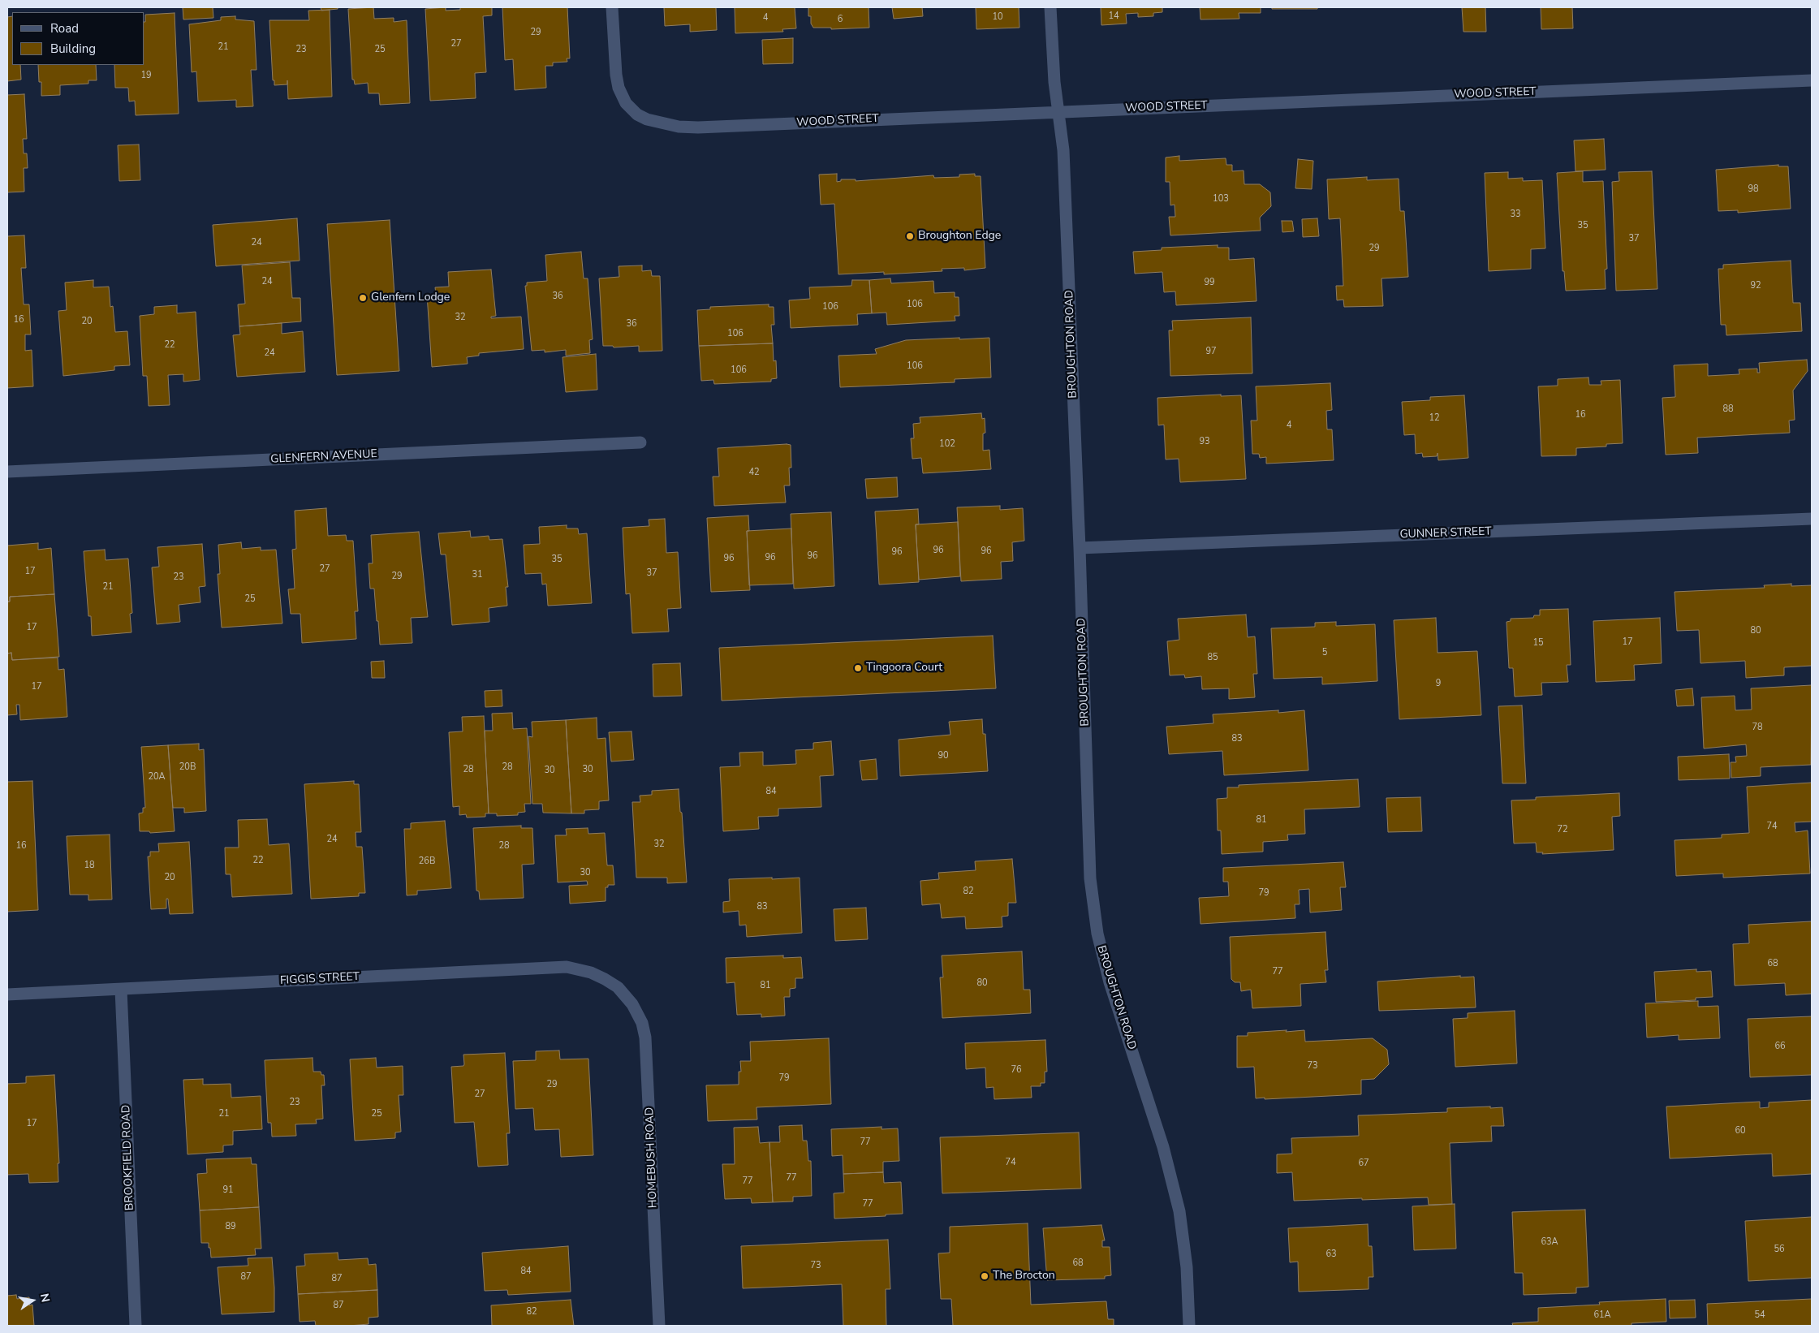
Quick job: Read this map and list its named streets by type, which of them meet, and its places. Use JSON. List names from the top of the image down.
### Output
{
  "streets": {
    "street": [
      "WOOD STREET",
      "BROUGHTON ROAD",
      "GLENFERN AVENUE",
      "GUNNER STREET",
      "FIGGIS STREET",
      "BROOKFIELD ROAD",
      "HOMEBUSH ROAD"
    ]
  },
  "crossings": [
    ["WOOD STREET", "BROUGHTON ROAD"],
    ["BROUGHTON ROAD", "GUNNER STREET"],
    ["FIGGIS STREET", "BROOKFIELD ROAD"],
    ["FIGGIS STREET", "HOMEBUSH ROAD"]
  ],
  "places": [
    "Broughton Edge",
    "Glenfern Lodge",
    "Tingoora Court",
    "The Brocton"
  ],
  "house_numbers": [
    "14",
    "10",
    "4",
    "6",
    "29",
    "27",
    "21",
    "23",
    "25",
    "19",
    "98",
    "103",
    "33",
    "35",
    "37",
    "24",
    "29",
    "24",
    "99",
    "92",
    "36",
    "106",
    "106",
    "32",
    "16",
    "20",
    "36",
    "106",
    "22",
    "97",
    "24",
    "106",
    "106",
    "88",
    "16",
    "12",
    "4",
    "93",
    "102",
    "42",
    "96",
    "96",
    "96",
    "96",
    "96",
    "96",
    "35",
    "27",
    "17",
    "37",
    "31",
    "29",
    "23",
    "21",
    "25",
    "17",
    "80",
    "17",
    "15",
    "5",
    "85",
    "9",
    "17",
    "78",
    "83",
    "90",
    "20B",
    "28",
    "28",
    "30",
    "30",
    "20A",
    "84",
    "81",
    "74",
    "72",
    "24",
    "32",
    "16",
    "28",
    "22",
    "26B",
    "18",
    "30",
    "20",
    "82",
    "79",
    "83",
    "68",
    "77",
    "80",
    "81",
    "66",
    "73",
    "76",
    "79",
    "29",
    "27",
    "23",
    "21",
    "25",
    "17",
    "60",
    "77",
    "74",
    "67",
    "77",
    "77",
    "91",
    "77",
    "89",
    "63A",
    "56",
    "63",
    "68",
    "73",
    "84",
    "87",
    "87",
    "87",
    "82",
    "61A",
    "54"
  ],
  "legend": ["Road", "Building"],
  "north": "right"
}
